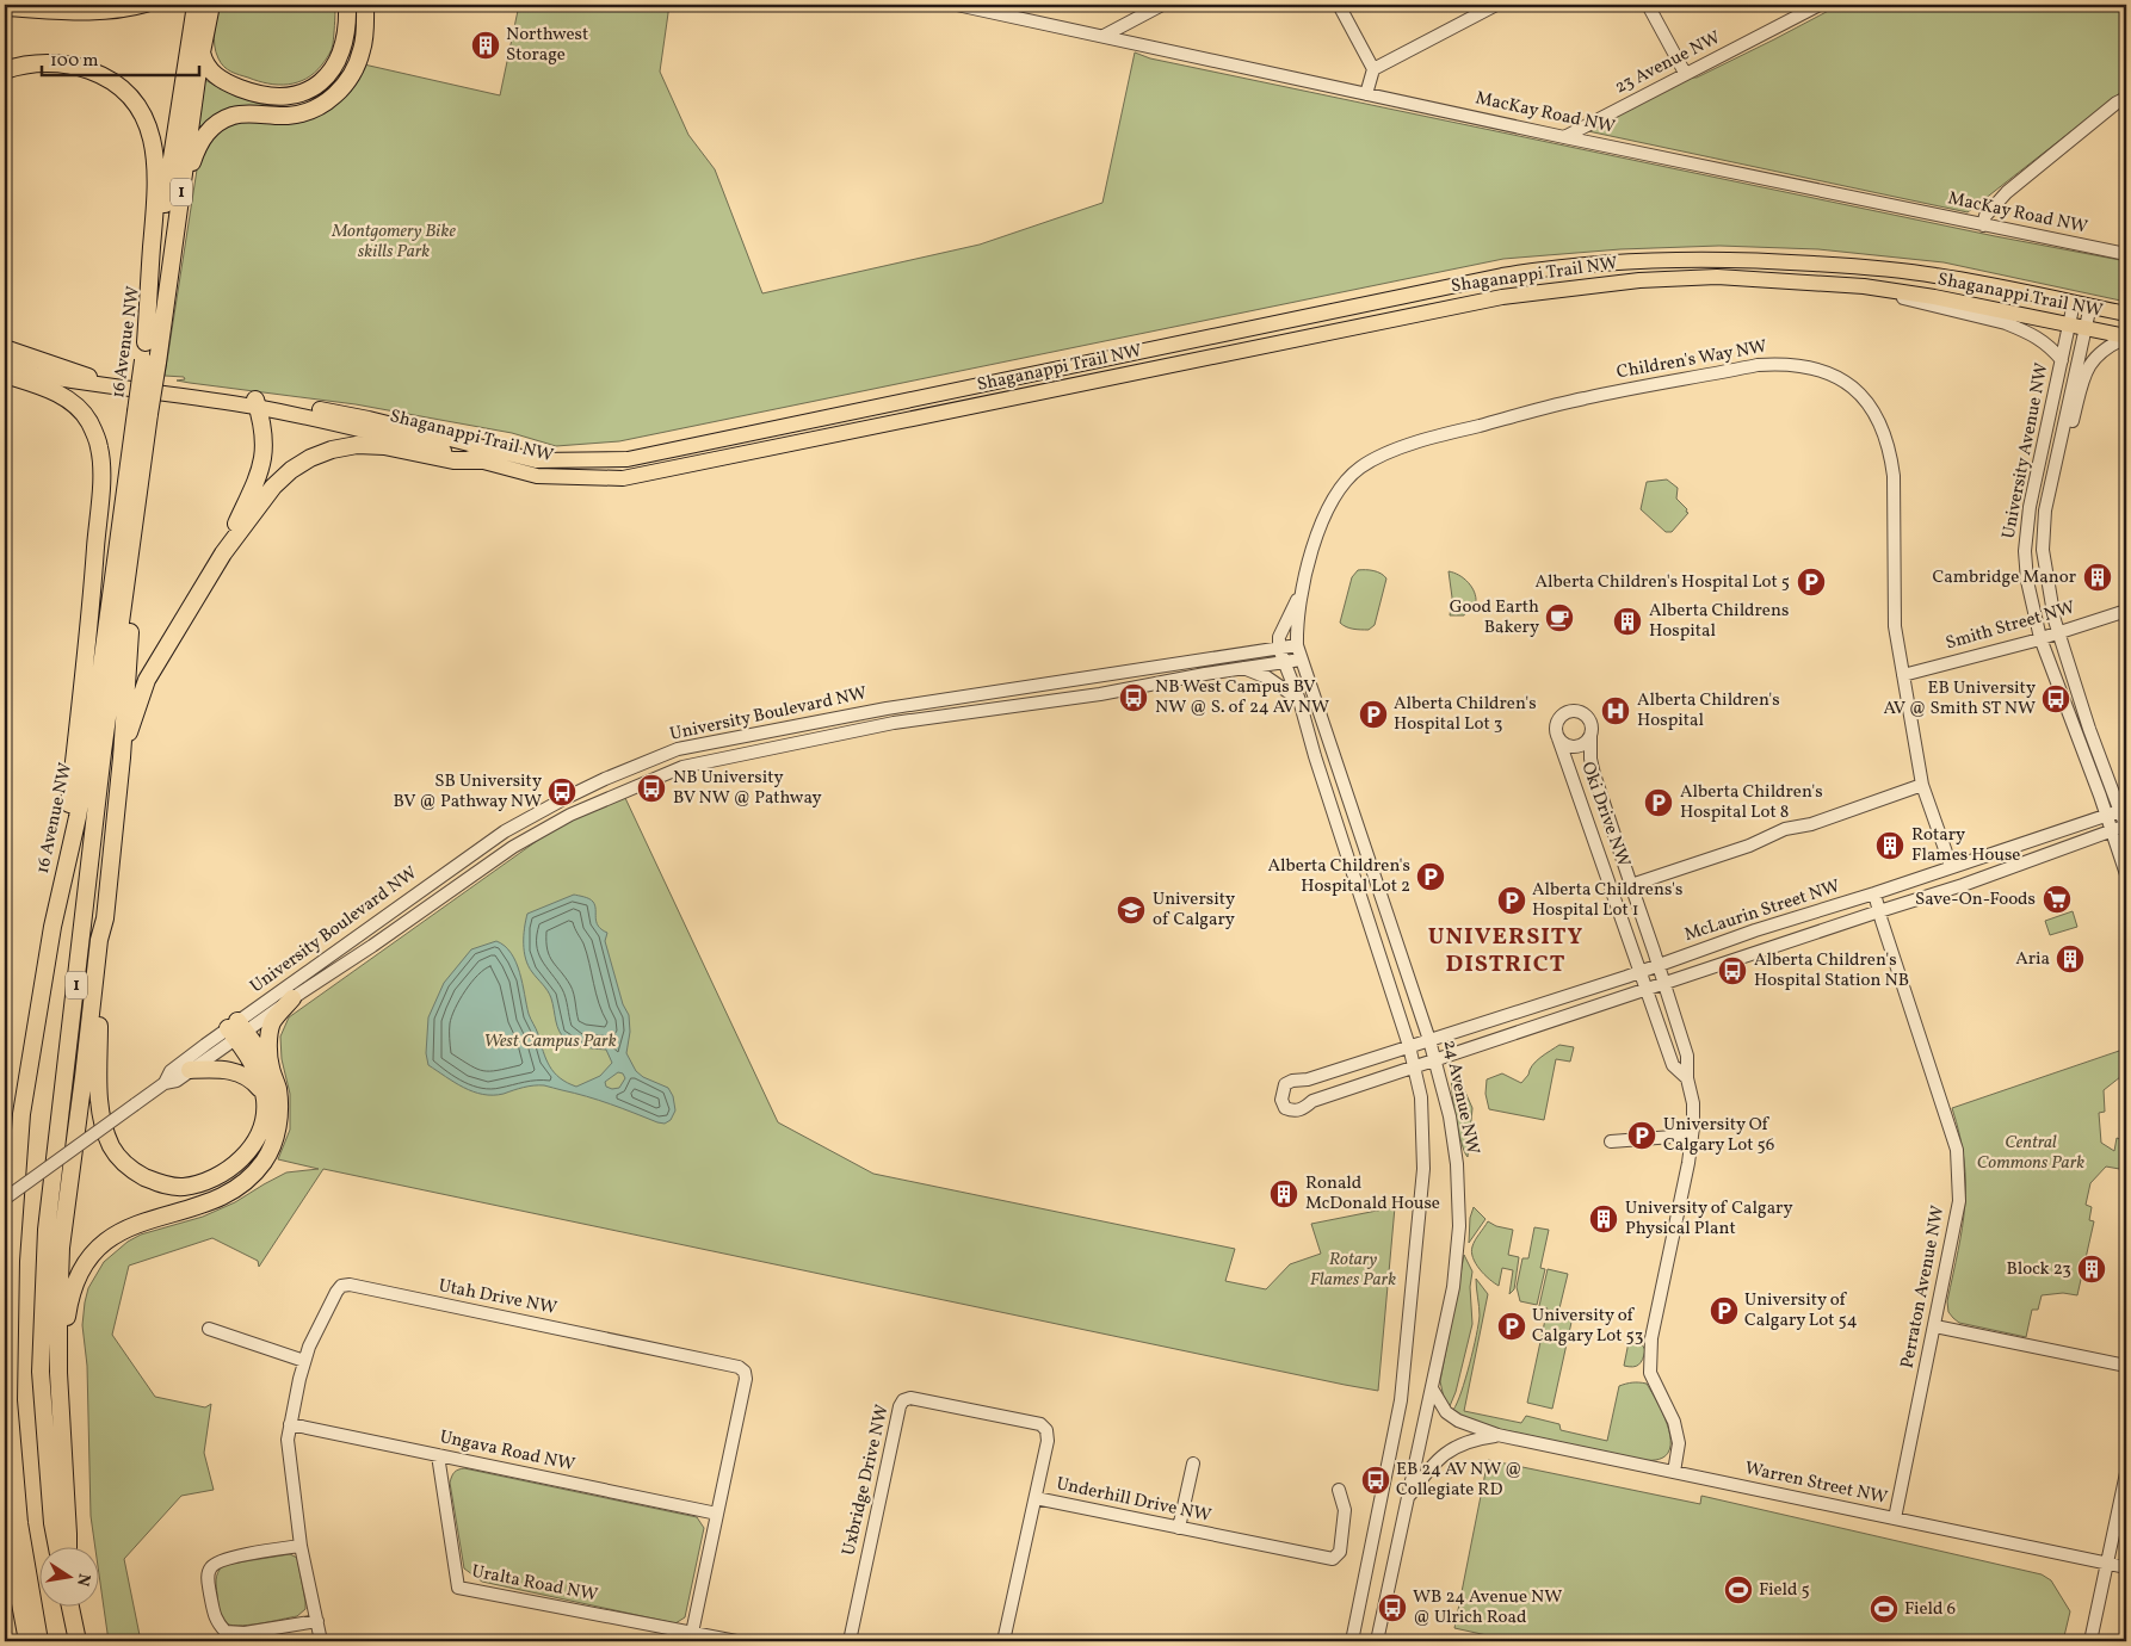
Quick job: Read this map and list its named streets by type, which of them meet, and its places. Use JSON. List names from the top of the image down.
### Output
{
  "streets": {
    "highway": ["1", "16 Avenue NW"],
    "main road": ["Shaganappi Trail NW"],
    "street": [
      "23 Avenue NW",
      "MacKay Road NW",
      "Children's Way NW",
      "University Avenue NW",
      "Smith Street NW",
      "University Boulevard NW",
      "Oki Drive NW",
      "McLaurin Street NW",
      "24 Avenue NW",
      "Perraton Avenue NW",
      "Utah Drive NW",
      "Ungava Road NW",
      "Uxbridge Drive NW",
      "Warren Street NW",
      "Underhill Drive NW",
      "Uralta Road NW"
    ]
  },
  "crossings": [
    ["23 Avenue NW", "MacKay Road NW"],
    ["Shaganappi Trail NW", "University Avenue NW"],
    ["Children's Way NW", "Smith Street NW"],
    ["Children's Way NW", "University Boulevard NW"],
    ["Children's Way NW", "McLaurin Street NW"],
    ["Children's Way NW", "24 Avenue NW"],
    ["University Avenue NW", "Smith Street NW"],
    ["University Avenue NW", "McLaurin Street NW"],
    ["University Boulevard NW", "24 Avenue NW"],
    ["Oki Drive NW", "McLaurin Street NW"],
    ["Oki Drive NW", "Warren Street NW"],
    ["McLaurin Street NW", "24 Avenue NW"],
    ["McLaurin Street NW", "Perraton Avenue NW"],
    ["24 Avenue NW", "Warren Street NW"],
    ["Perraton Avenue NW", "Warren Street NW"],
    ["Utah Drive NW", "Ungava Road NW"],
    ["Utah Drive NW", "Uralta Road NW"],
    ["Ungava Road NW", "Uralta Road NW"],
    ["Uxbridge Drive NW", "Underhill Drive NW"]
  ],
  "districts": ["UNIVERSITY DISTRICT"],
  "parks": [
    "Montgomery Bike skills Park",
    "West Campus Park",
    "Central Commons Park",
    "Rotary Flames Park"
  ],
  "places": {
    "building": [
      "Northwest Storage",
      "Cambridge Manor",
      "Alberta Childrens Hospital",
      "Rotary Flames House",
      "Aria",
      "Ronald McDonald House",
      "University of Calgary Physical Plant",
      "Block 23"
    ],
    "parking": [
      "Alberta Children's Hospital Lot 5",
      "Alberta Children's Hospital Lot 3",
      "Alberta Children's Hospital Lot 8",
      "Alberta Children's Hospital Lot 2",
      "Alberta Childrens's Hospital Lot 1",
      "University Of Calgary Lot 56",
      "University of Calgary Lot 54",
      "University of Calgary Lot 53"
    ],
    "cafe": ["Good Earth Bakery"],
    "bus stop": [
      "NB West Campus BV NW @ S. of 24 AV NW",
      "EB University AV @ Smith ST NW",
      "NB University BV NW @ Pathway",
      "SB University BV @ Pathway NW",
      "Alberta Children's Hospital Station NB",
      "EB 24 AV NW @ Collegiate RD",
      "WB 24 Avenue NW @ Ulrich Road"
    ],
    "hospital": ["Alberta Children's Hospital"],
    "supermarket": ["Save-On-Foods"],
    "school or university": ["University of Calgary"],
    "sports": ["Field 5", "Field 6"]
  },
  "scale_bar": "100 m",
  "north": "right"
}
